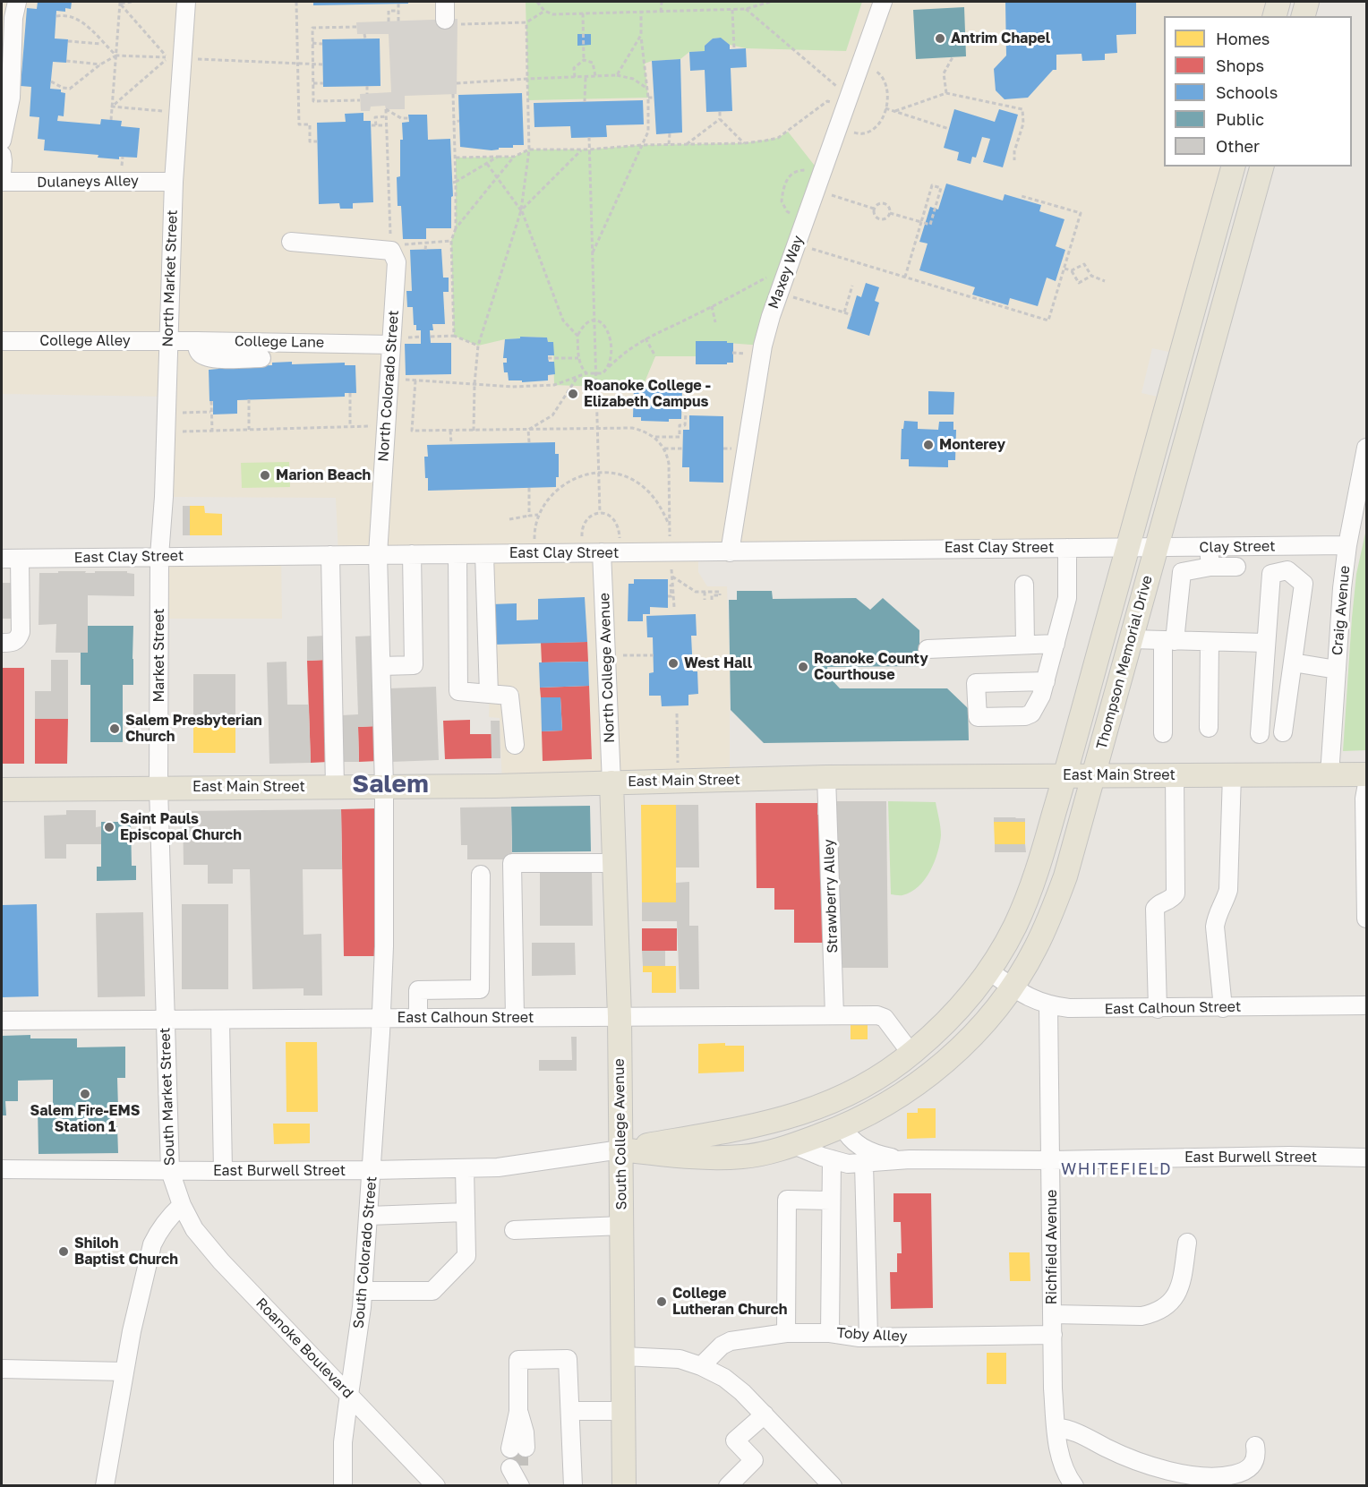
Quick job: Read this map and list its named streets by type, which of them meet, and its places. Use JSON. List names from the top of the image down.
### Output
{
  "streets": {
    "main road": ["Thompson Memorial Drive", "East Main Street", "South College Avenue"],
    "street": [
      "Dulaneys Alley",
      "Maxey Way",
      "North Market Street",
      "College Alley",
      "College Lane",
      "North Colorado Street",
      "Clay Street",
      "East Clay Street",
      "Craig Avenue",
      "Market Street",
      "North College Avenue",
      "Strawberry Alley",
      "East Calhoun Street",
      "South Market Street",
      "East Burwell Street",
      "Richfield Avenue",
      "South Colorado Street",
      "Toby Alley",
      "Roanoke Boulevard"
    ]
  },
  "crossings": [
    ["Dulaneys Alley", "North Market Street"],
    ["Maxey Way", "East Clay Street"],
    ["North Market Street", "College Alley"],
    ["North Market Street", "College Lane"],
    ["North Market Street", "East Clay Street"],
    ["North Market Street", "Market Street"],
    ["College Alley", "College Lane"],
    ["College Lane", "North Colorado Street"],
    ["North Colorado Street", "East Clay Street"],
    ["North Colorado Street", "East Main Street"],
    ["North Colorado Street", "South Colorado Street"],
    ["Clay Street", "East Clay Street"],
    ["Clay Street", "Craig Avenue"],
    ["Clay Street", "Thompson Memorial Drive"],
    ["East Clay Street", "Market Street"],
    ["East Clay Street", "Thompson Memorial Drive"],
    ["East Clay Street", "North College Avenue"],
    ["Craig Avenue", "East Main Street"],
    ["Market Street", "East Main Street"],
    ["Market Street", "South Market Street"],
    ["Thompson Memorial Drive", "East Main Street"],
    ["Thompson Memorial Drive", "East Calhoun Street"],
    ["Thompson Memorial Drive", "South College Avenue"],
    ["Thompson Memorial Drive", "East Burwell Street"],
    ["North College Avenue", "East Main Street"],
    ["North College Avenue", "South College Avenue"],
    ["East Main Street", "Strawberry Alley"],
    ["East Main Street", "South Market Street"],
    ["East Main Street", "South College Avenue"],
    ["East Main Street", "South Colorado Street"],
    ["Strawberry Alley", "East Calhoun Street"],
    ["East Calhoun Street", "South Market Street"],
    ["East Calhoun Street", "South College Avenue"],
    ["East Calhoun Street", "Richfield Avenue"],
    ["East Calhoun Street", "South Colorado Street"],
    ["South Market Street", "East Burwell Street"],
    ["South Market Street", "Roanoke Boulevard"],
    ["South College Avenue", "East Burwell Street"],
    ["East Burwell Street", "Richfield Avenue"],
    ["East Burwell Street", "South Colorado Street"],
    ["Richfield Avenue", "Toby Alley"],
    ["South Colorado Street", "Roanoke Boulevard"]
  ],
  "districts": ["Salem", "WHITEFIELD"],
  "places": [
    "Antrim Chapel",
    "Roanoke College - Elizabeth Campus",
    "Monterey",
    "Marion Beach",
    "West Hall",
    "Roanoke County Courthouse",
    "Salem Presbyterian Church",
    "Saint Pauls Episcopal Church",
    "Salem Fire-EMS Station 1",
    "Shiloh Baptist Church",
    "College Lutheran Church"
  ],
  "legend": [
    "Homes",
    "Shops",
    "Schools",
    "Public",
    "Other"
  ]
}
